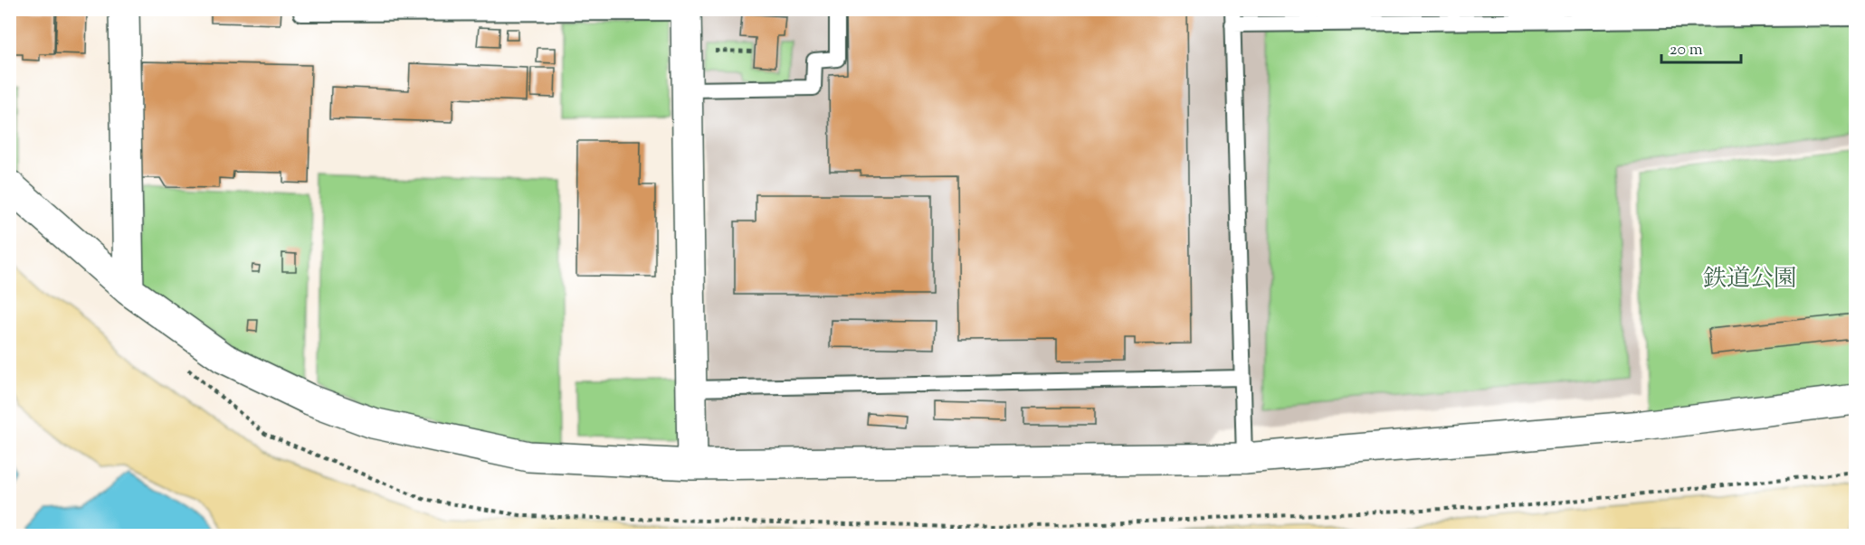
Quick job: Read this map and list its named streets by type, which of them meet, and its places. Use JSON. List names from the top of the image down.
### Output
{
  "parks": ["鉄道公園"],
  "scale_bar": "20 m"
}
